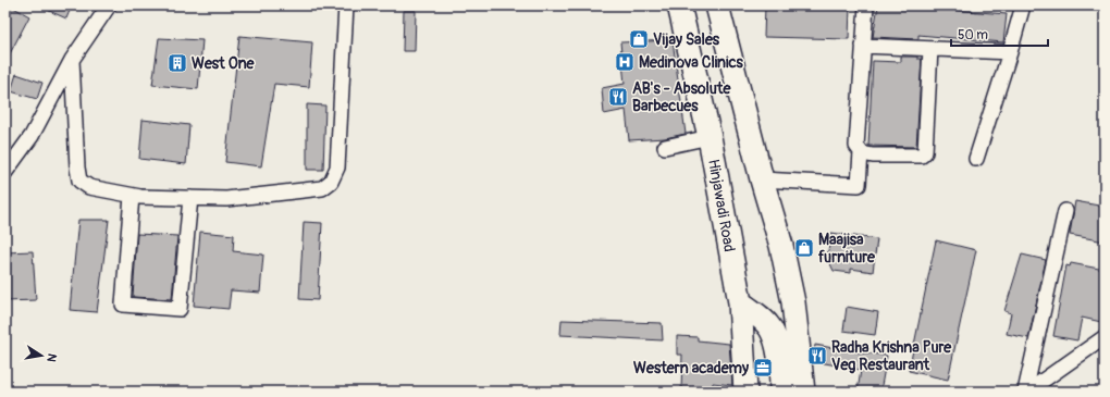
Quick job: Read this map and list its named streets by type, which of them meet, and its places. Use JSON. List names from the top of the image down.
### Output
{
  "streets": {
    "main road": ["Hinjawadi Road"]
  },
  "places": {
    "shop": ["Vijay Sales", "Maajisa furniture"],
    "hospital": ["Medinova Clinics"],
    "building": ["West One"],
    "restaurant": ["AB's - Absolute Barbecues", "Radha Krishna Pure Veg Restaurant"],
    "office": ["Western academy"]
  },
  "scale_bar": "50 m",
  "north": "right"
}
